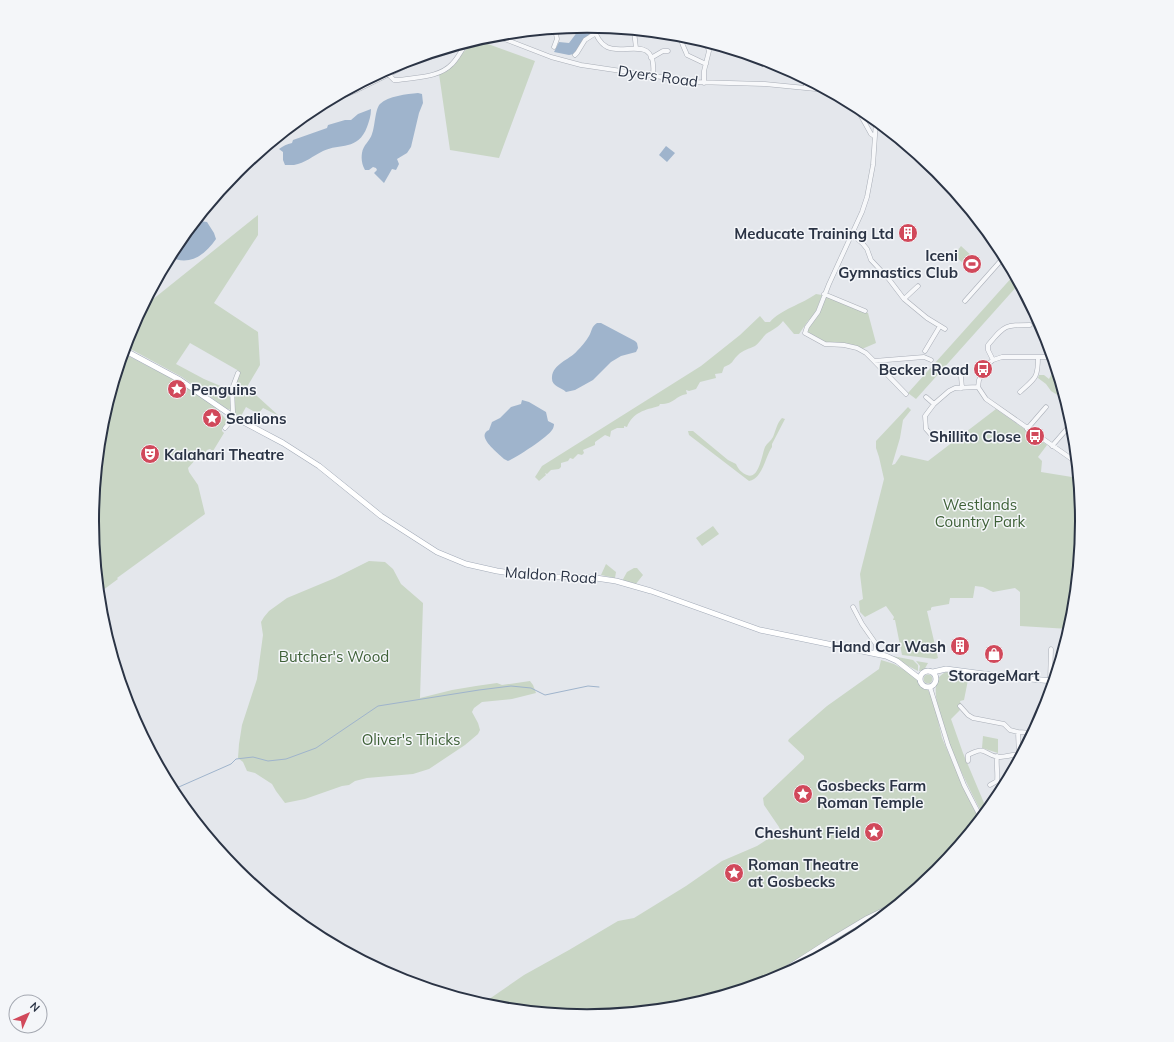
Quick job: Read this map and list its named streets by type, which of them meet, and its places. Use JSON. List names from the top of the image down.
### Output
{
  "streets": {
    "main road": ["Maldon Road"],
    "street": ["Dyers Road"]
  },
  "parks": ["Westlands Country Park", "Butcher's Wood", "Oliver's Thicks"],
  "places": {
    "building": ["Meducate Training Ltd", "Hand Car Wash"],
    "sports": ["Iceni Gymnastics Club"],
    "bus stop": ["Becker Road", "Shillito Close"],
    "place": [
      "Penguins",
      "Sealions",
      "Gosbecks Farm Roman Temple",
      "Cheshunt Field",
      "Roman Theatre at Gosbecks"
    ],
    "theatre": ["Kalahari Theatre"],
    "shop": ["StorageMart"]
  },
  "north": "top right"
}
